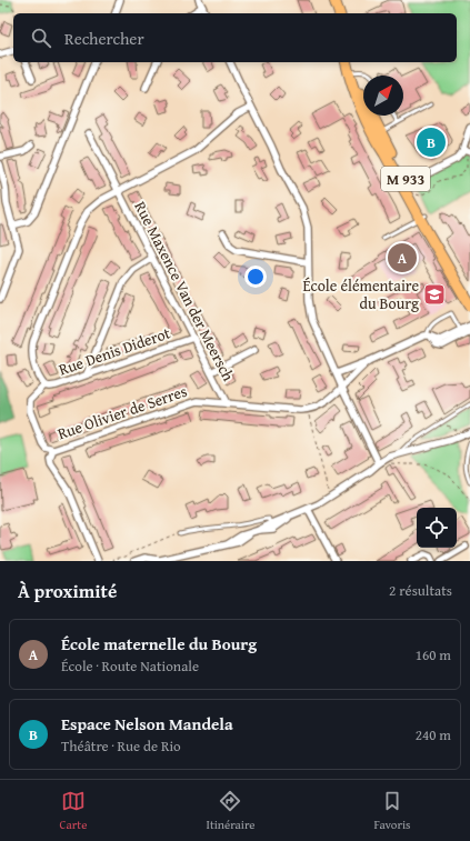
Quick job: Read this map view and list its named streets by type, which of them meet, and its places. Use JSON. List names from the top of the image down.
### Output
{
  "streets": {
    "main road": ["M 933"],
    "street": ["Rue Maxence Van der Meersch", "Rue Denis Diderot", "Rue Olivier de Serres"]
  },
  "crossings": [
    ["Rue Maxence Van der Meersch", "Rue Denis Diderot"],
    ["Rue Maxence Van der Meersch", "Rue Olivier de Serres"]
  ],
  "places": {
    "school or university": ["École élémentaire du Bourg"]
  },
  "north": "top right",
  "page": {
    "search": "Rechercher",
    "pins": ["B", "A"],
    "heading": ["À proximité", "2 résultats"],
    "list": [
      {
        "mark": "A",
        "name": "École maternelle du Bourg",
        "note": "École · Route Nationale",
        "value": "160 m"
      },
      {
        "mark": "B",
        "name": "Espace Nelson Mandela",
        "note": "Théâtre · Rue de Rio",
        "value": "240 m"
      }
    ],
    "nav": ["Carte", "Itinéraire", "Favoris"]
  }
}
